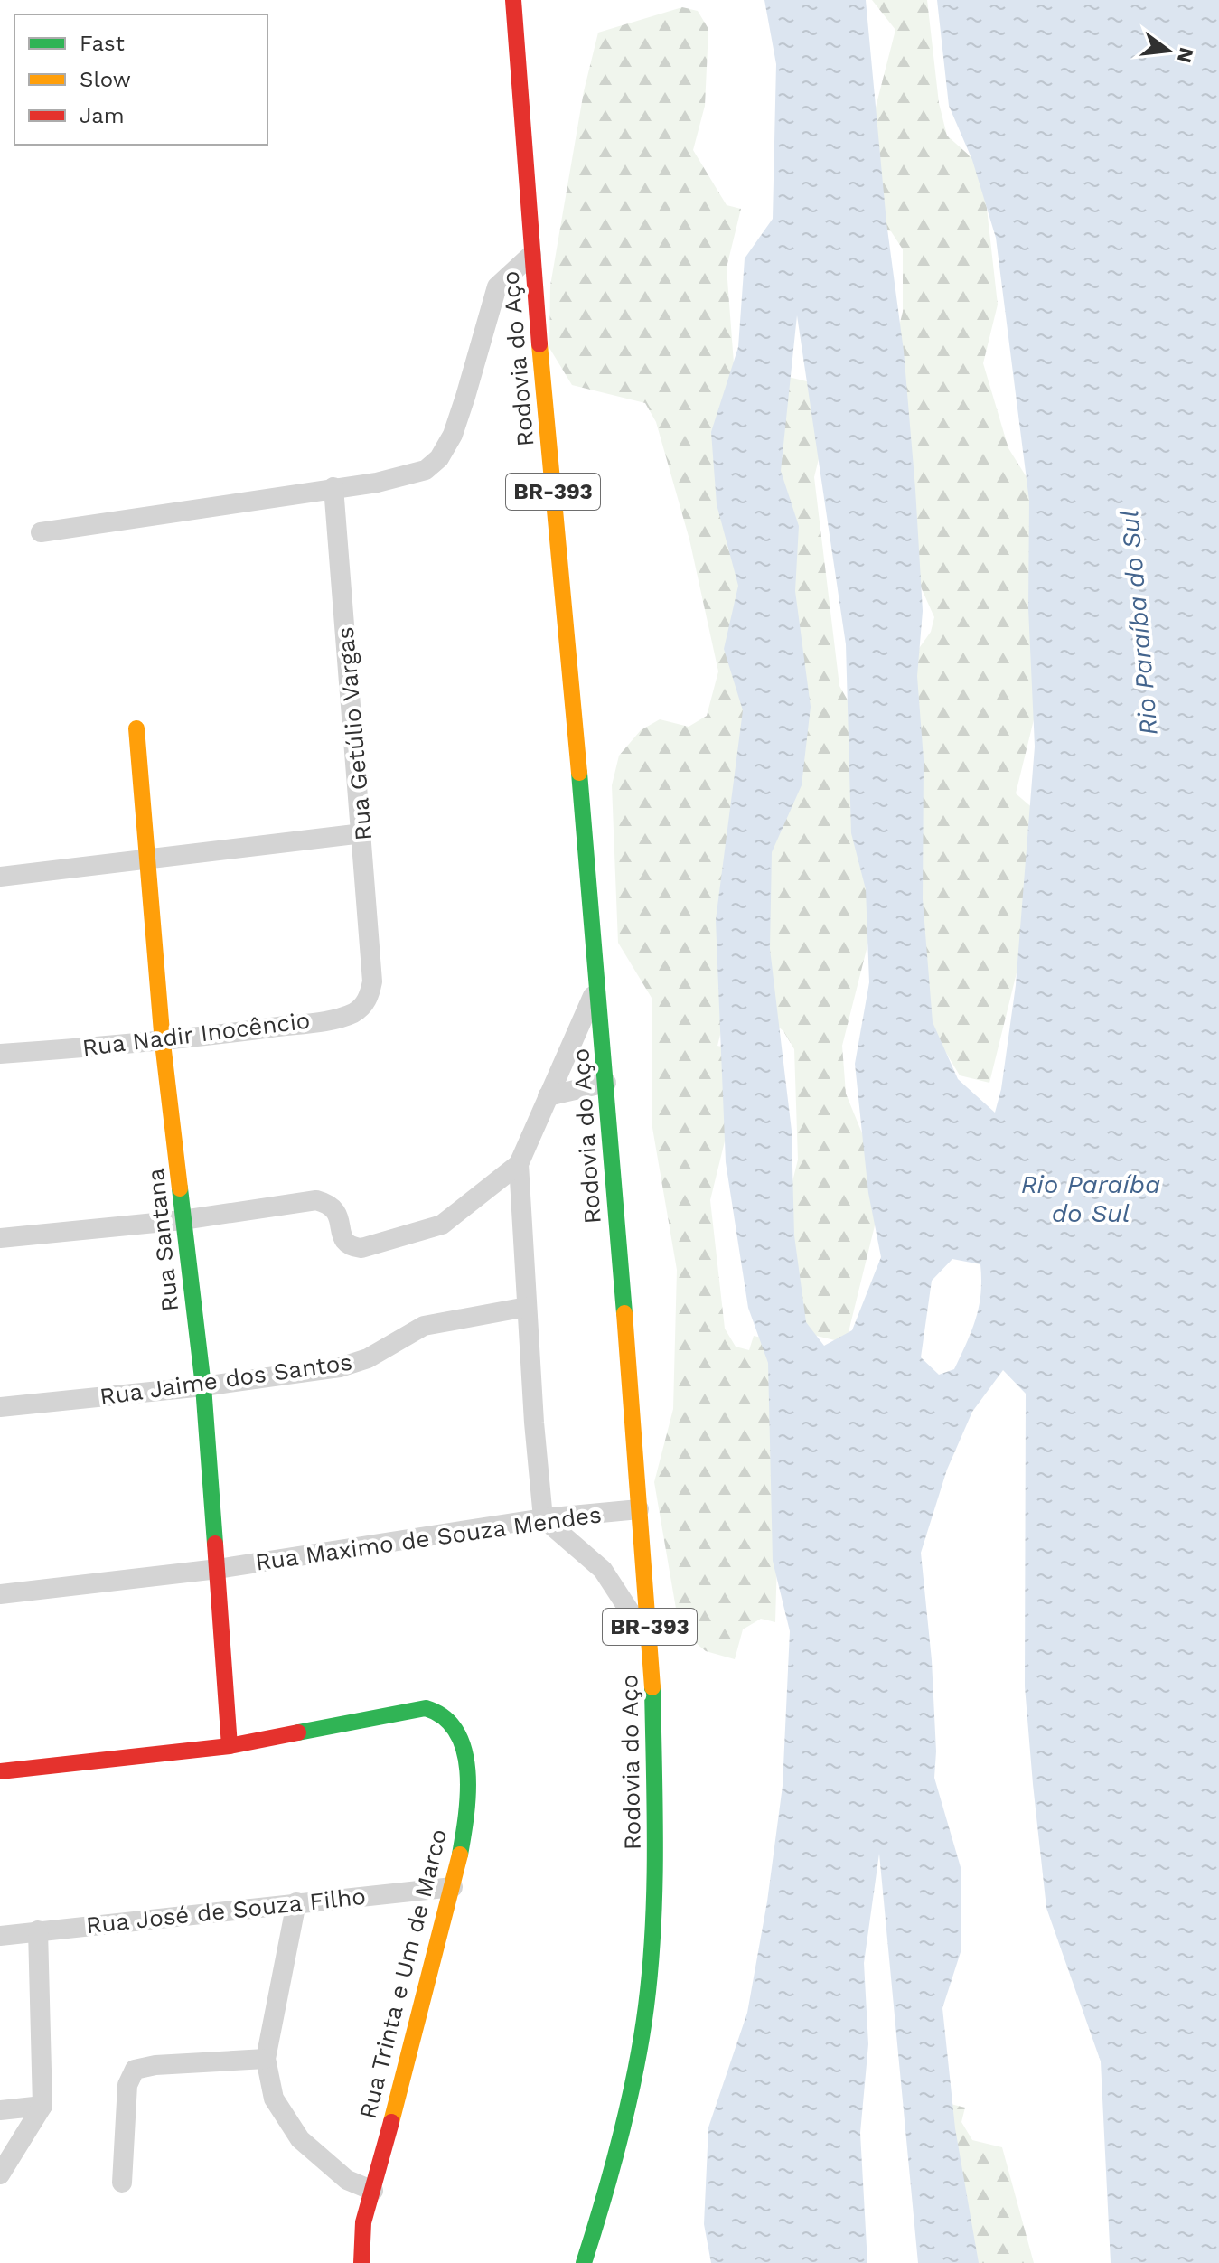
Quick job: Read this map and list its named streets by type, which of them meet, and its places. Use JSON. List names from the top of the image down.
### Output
{
  "streets": {
    "main road": [
      "Rodovia do Aço",
      "BR-393",
      "Rua Santana",
      "Rua Trinta e Um de Marco"
    ],
    "street": [
      "Rua Getúlio Vargas",
      "Rua Nadir Inocêncio",
      "Rua Jaime dos Santos",
      "Rua Maximo de Souza Mendes",
      "Rua José de Souza Filho"
    ]
  },
  "crossings": [
    ["Rodovia do Aço", "Rua Maximo de Souza Mendes"],
    ["Rua Getúlio Vargas", "Rua Nadir Inocêncio"],
    ["Rua Nadir Inocêncio", "Rua Santana"],
    ["Rua Santana", "Rua Jaime dos Santos"],
    ["Rua Santana", "Rua Maximo de Souza Mendes"],
    ["Rua Santana", "Rua Trinta e Um de Marco"],
    ["Rua José de Souza Filho", "Rua Trinta e Um de Marco"]
  ],
  "water": ["Rio Paraíba do Sul"],
  "legend": ["Fast", "Slow", "Jam"],
  "north": "right"
}
